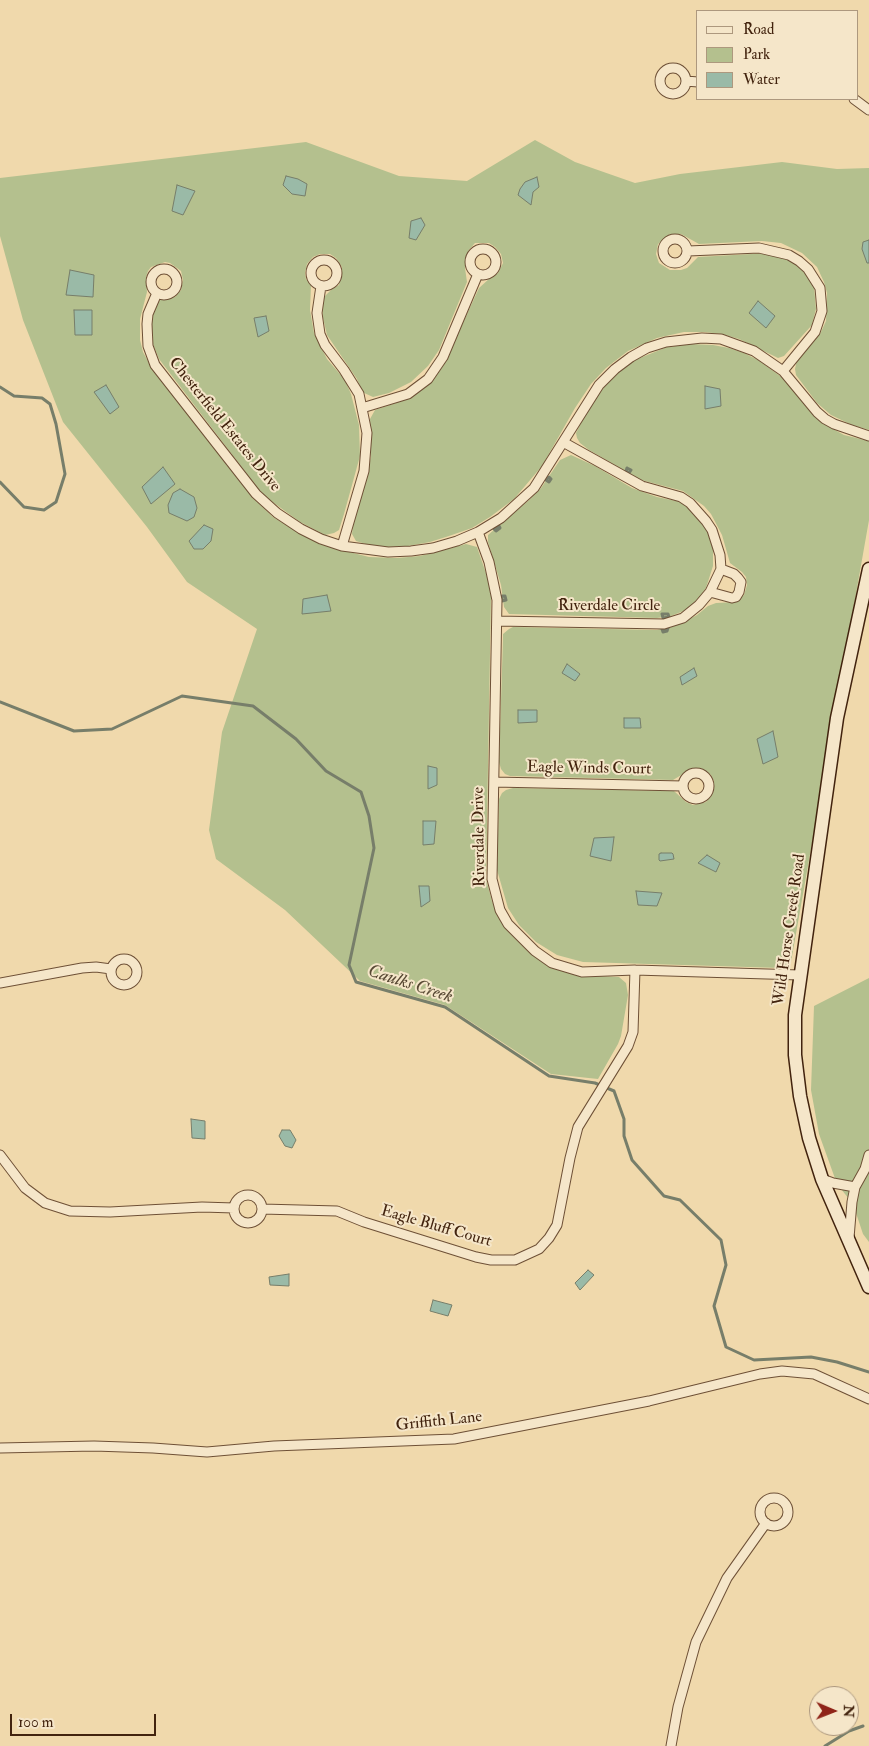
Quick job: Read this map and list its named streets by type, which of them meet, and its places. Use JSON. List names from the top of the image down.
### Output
{
  "streets": {
    "main road": ["Wild Horse Creek Road"],
    "street": [
      "Chesterfield Estates Drive",
      "Riverdale Circle",
      "Eagle Winds Court",
      "Riverdale Drive",
      "Eagle Bluff Court",
      "Griffith Lane"
    ]
  },
  "crossings": [
    ["Chesterfield Estates Drive", "Riverdale Drive"],
    ["Riverdale Circle", "Riverdale Drive"],
    ["Eagle Winds Court", "Riverdale Drive"],
    ["Riverdale Drive", "Wild Horse Creek Road"],
    ["Riverdale Drive", "Eagle Bluff Court"]
  ],
  "water": ["Caulks Creek"],
  "legend": ["Road", "Park", "Water"],
  "scale_bar": "100 m",
  "north": "right"
}
